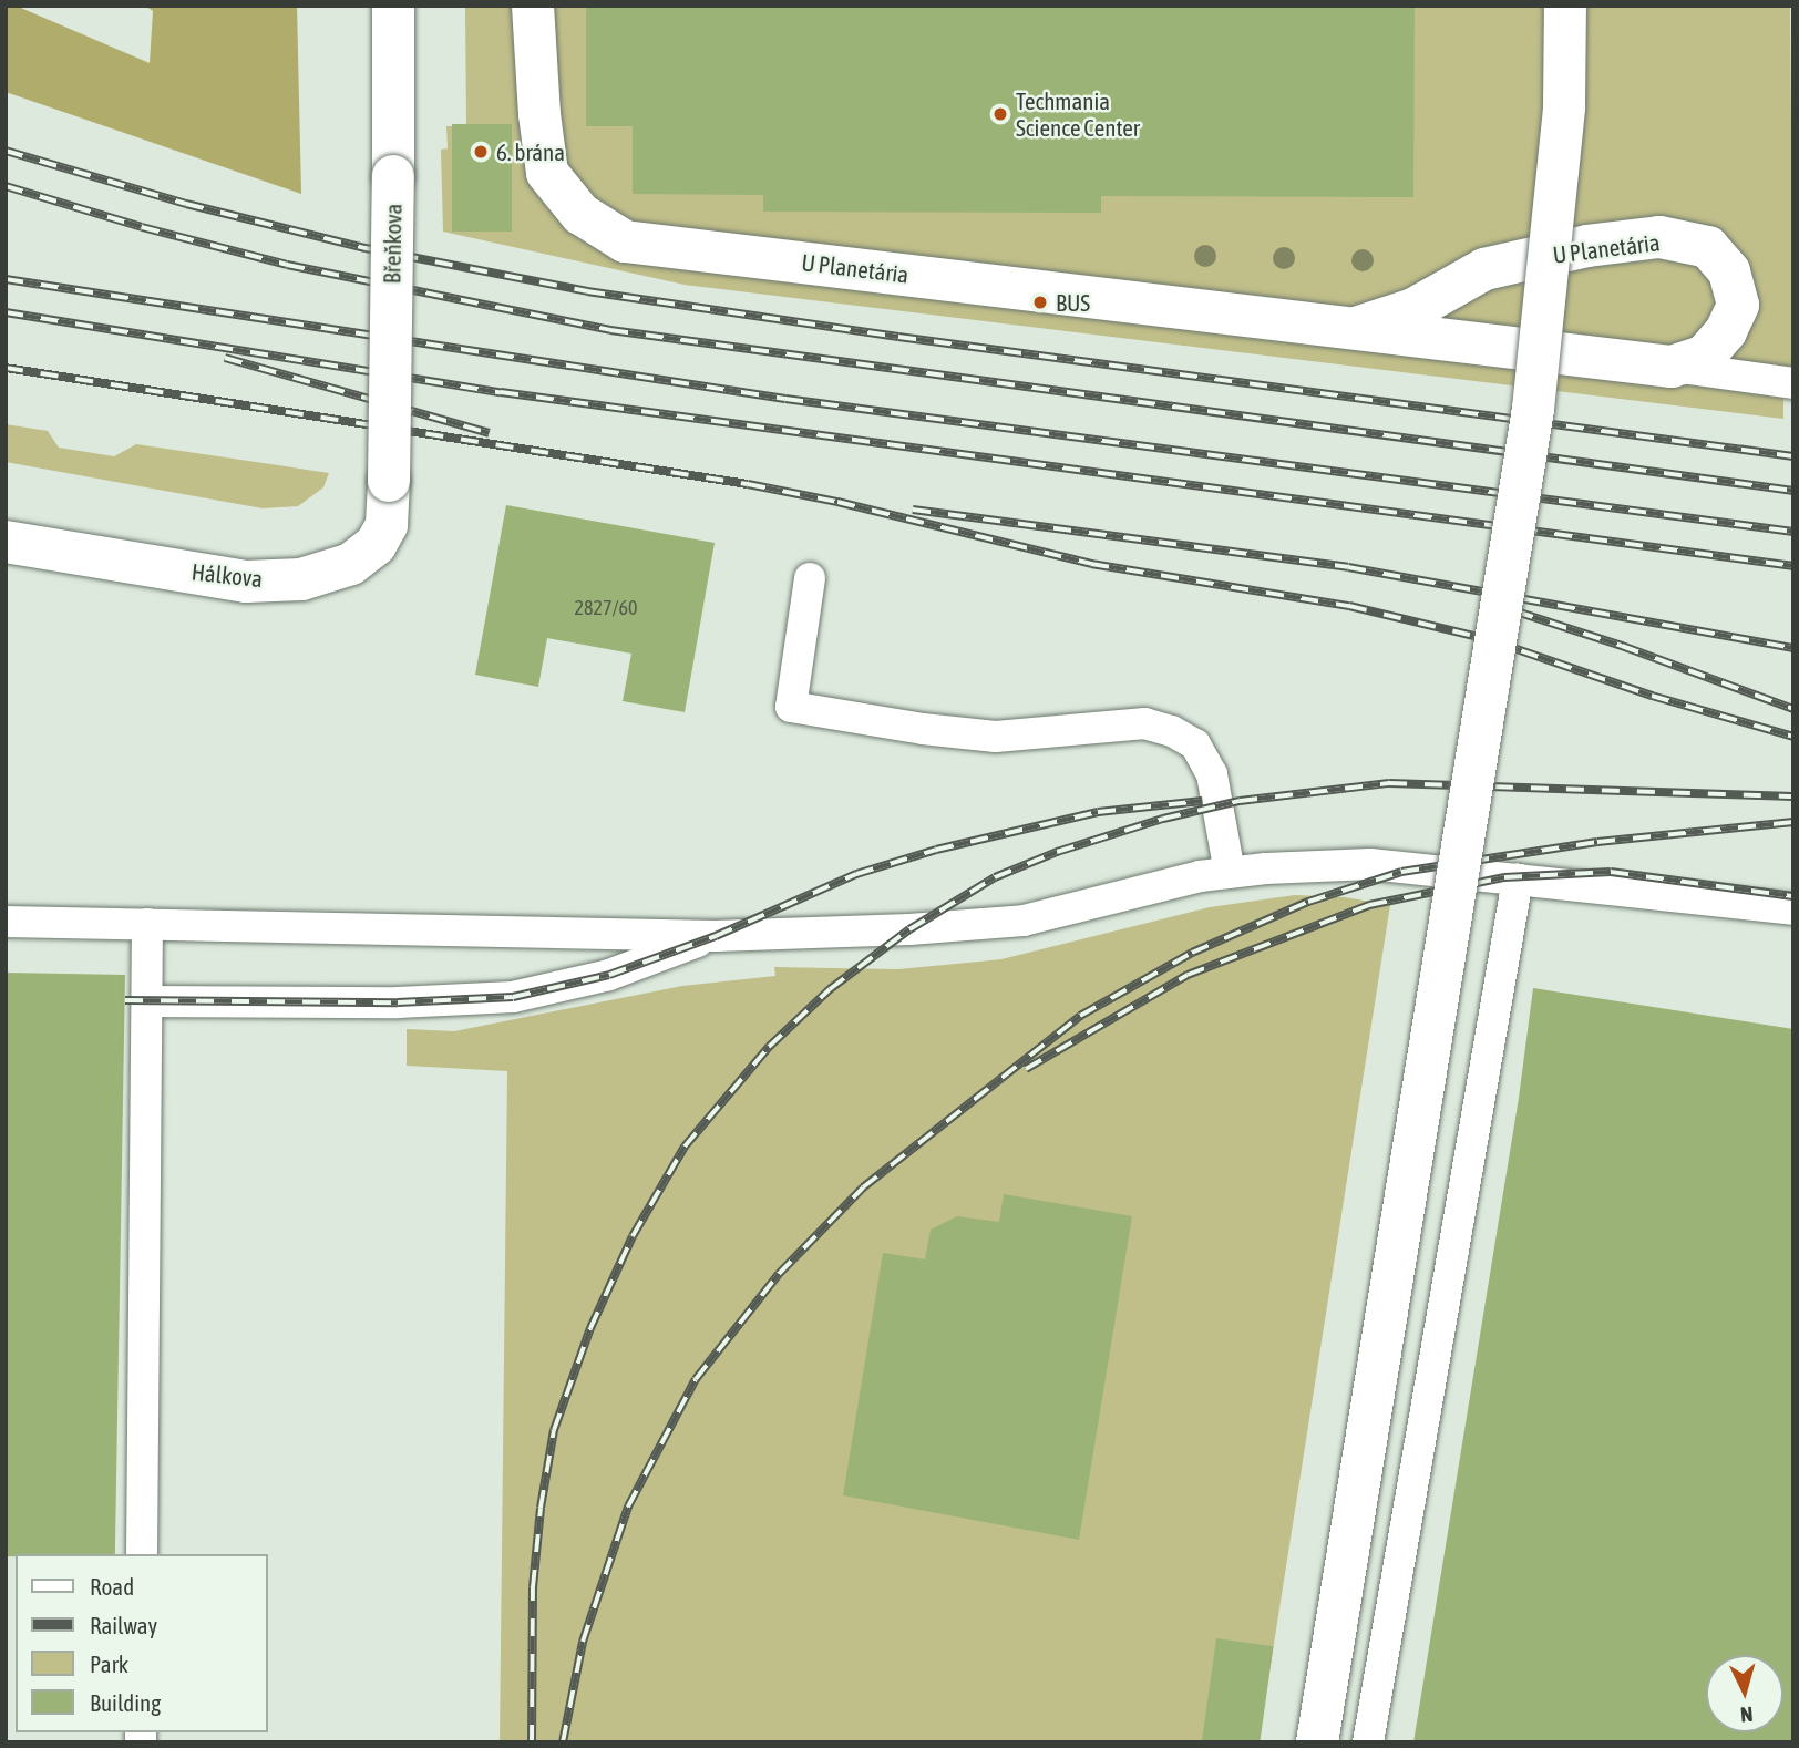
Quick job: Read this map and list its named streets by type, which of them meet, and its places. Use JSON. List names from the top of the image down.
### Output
{
  "streets": {
    "street": ["Břeňkova", "U Planetária", "Hálkova"]
  },
  "crossings": [
    ["Břeňkova", "Hálkova"]
  ],
  "places": ["Techmania Science Center", "6. brána", "BUS"],
  "house_numbers": ["2827/60"],
  "legend": [
    "Road",
    "Railway",
    "Park",
    "Building"
  ],
  "north": "bottom"
}
